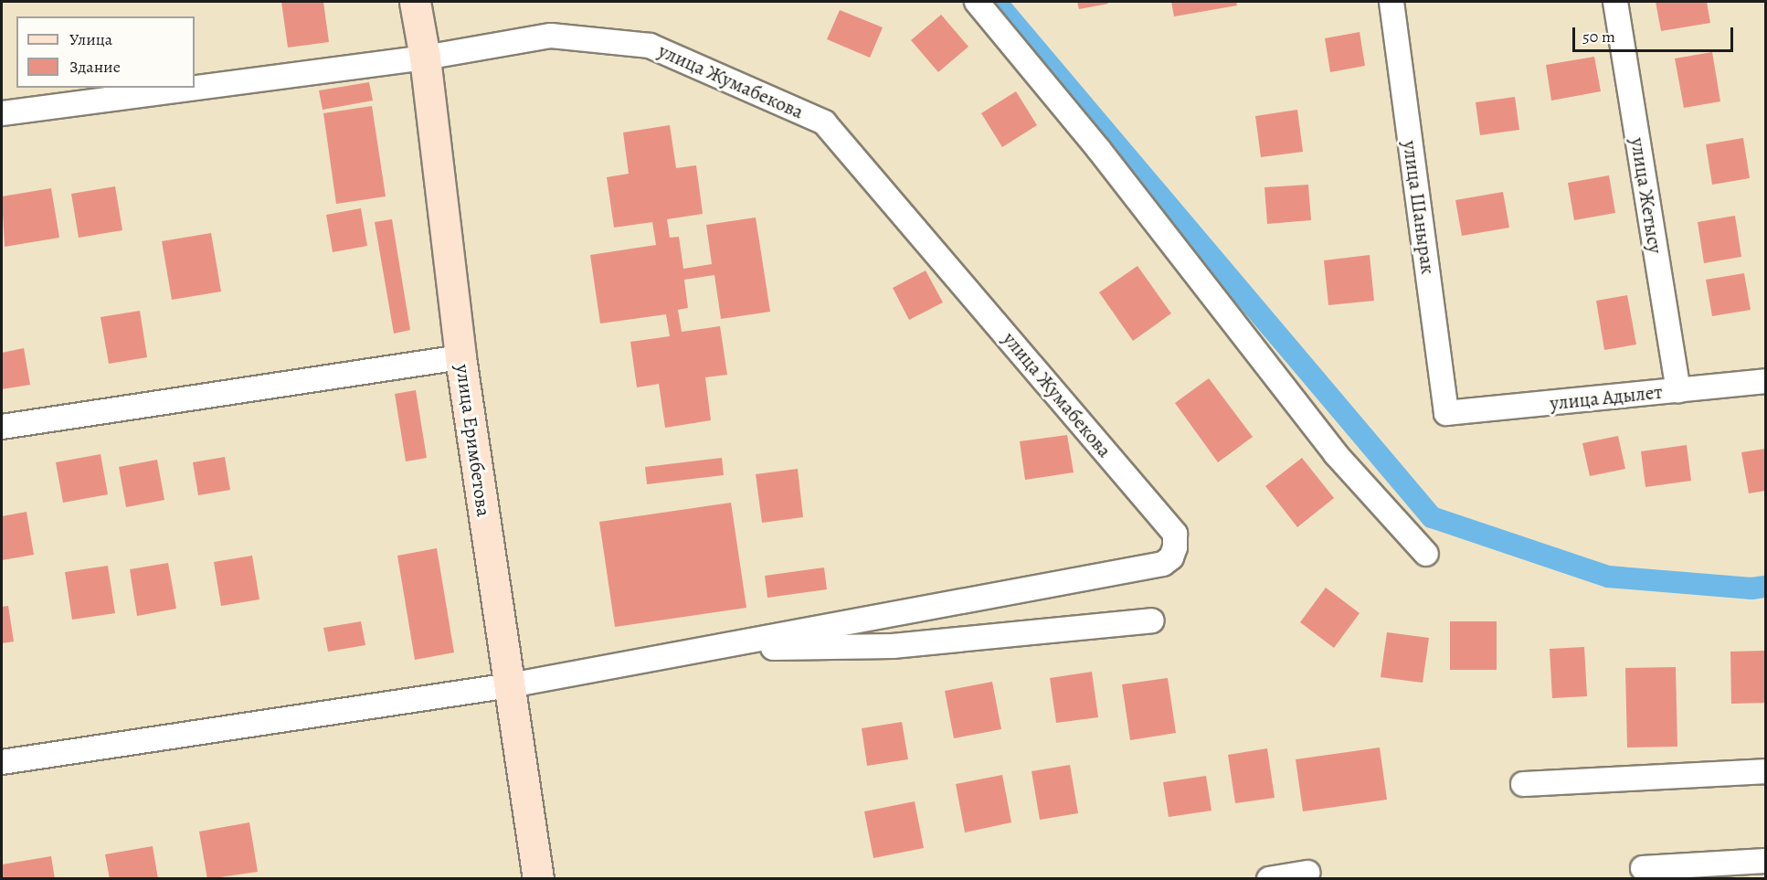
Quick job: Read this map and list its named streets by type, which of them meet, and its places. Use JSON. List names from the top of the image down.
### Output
{
  "streets": {
    "main road": ["улица Еримбетова"],
    "street": [
      "улица Жумабекова",
      "улица Жетысу",
      "улица Шанырак",
      "улица Адылет"
    ]
  },
  "crossings": [
    ["улица Жумабекова", "улица Еримбетова"],
    ["улица Жетысу", "улица Адылет"],
    ["улица Шанырак", "улица Адылет"]
  ],
  "legend": ["Улица", "Здание"],
  "scale_bar": "50 m"
}
